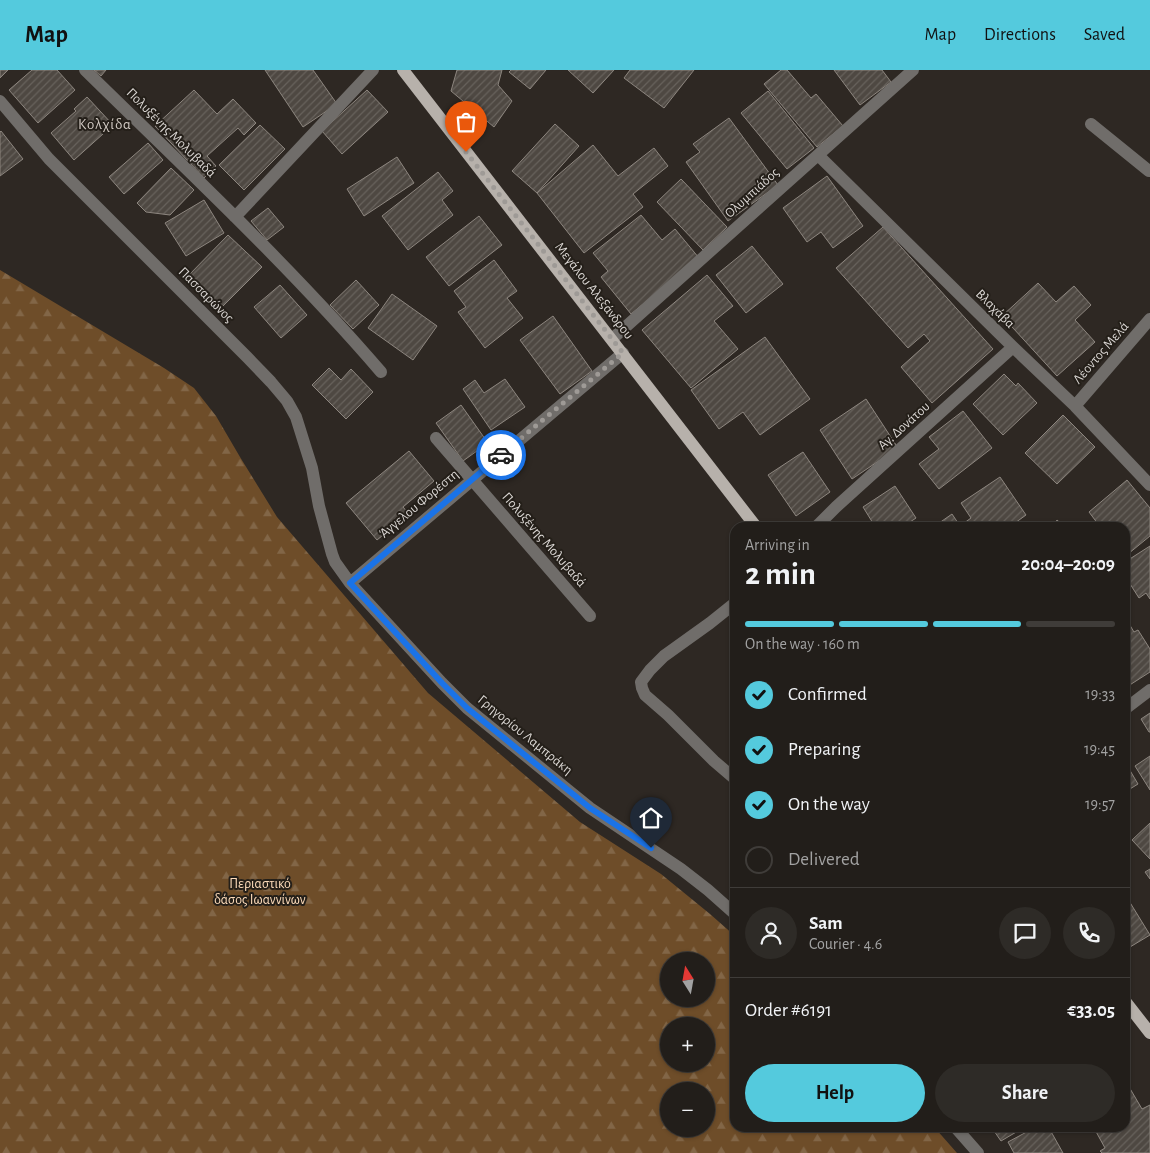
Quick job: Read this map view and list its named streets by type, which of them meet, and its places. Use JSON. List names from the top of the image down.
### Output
{
  "streets": {
    "main road": ["Μεγάλου Αλεξάνδρου"],
    "street": [
      "Πολυξένης Μολυβαδά",
      "Ολυμπιάδος",
      "Πασσαρώνος",
      "Βλαχάβα",
      "Λέοντος Μελά",
      "Αγ. Δονάτου",
      "Άγγελου Φορέστη",
      "Γρηγορίου Λαμπράκη"
    ]
  },
  "crossings": [
    ["Πολυξένης Μολυβαδά", "Άγγελου Φορέστη"],
    ["Ολυμπιάδος", "Μεγάλου Αλεξάνδρου"],
    ["Ολυμπιάδος", "Βλαχάβα"],
    ["Μεγάλου Αλεξάνδρου", "Άγγελου Φορέστη"],
    ["Πασσαρώνος", "Γρηγορίου Λαμπράκη"],
    ["Βλαχάβα", "Λέοντος Μελά"],
    ["Βλαχάβα", "Αγ. Δονάτου"],
    ["Άγγελου Φορέστη", "Γρηγορίου Λαμπράκη"]
  ],
  "districts": ["Κολχίδα"],
  "parks": ["Περιαστικό δάσος Ιωαννίνων"],
  "north": "top",
  "page": {
    "header": "Map",
    "nav": ["Map", "Directions", "Saved"],
    "heading": ["2 min", "Arriving in", "20:04–20:09"],
    "panel": [
      "Sam",
      "Courier · 4.6",
      "Order #6191",
      "€33.05"
    ],
    "bar": "On the way · 160 m",
    "list": [
      ["Confirmed", "19:33"],
      ["Preparing", "19:45"],
      ["On the way", "19:57"],
      "Delivered"
    ],
    "map_buttons": ["+", "−"],
    "buttons": ["Help", "Share"]
  }
}
